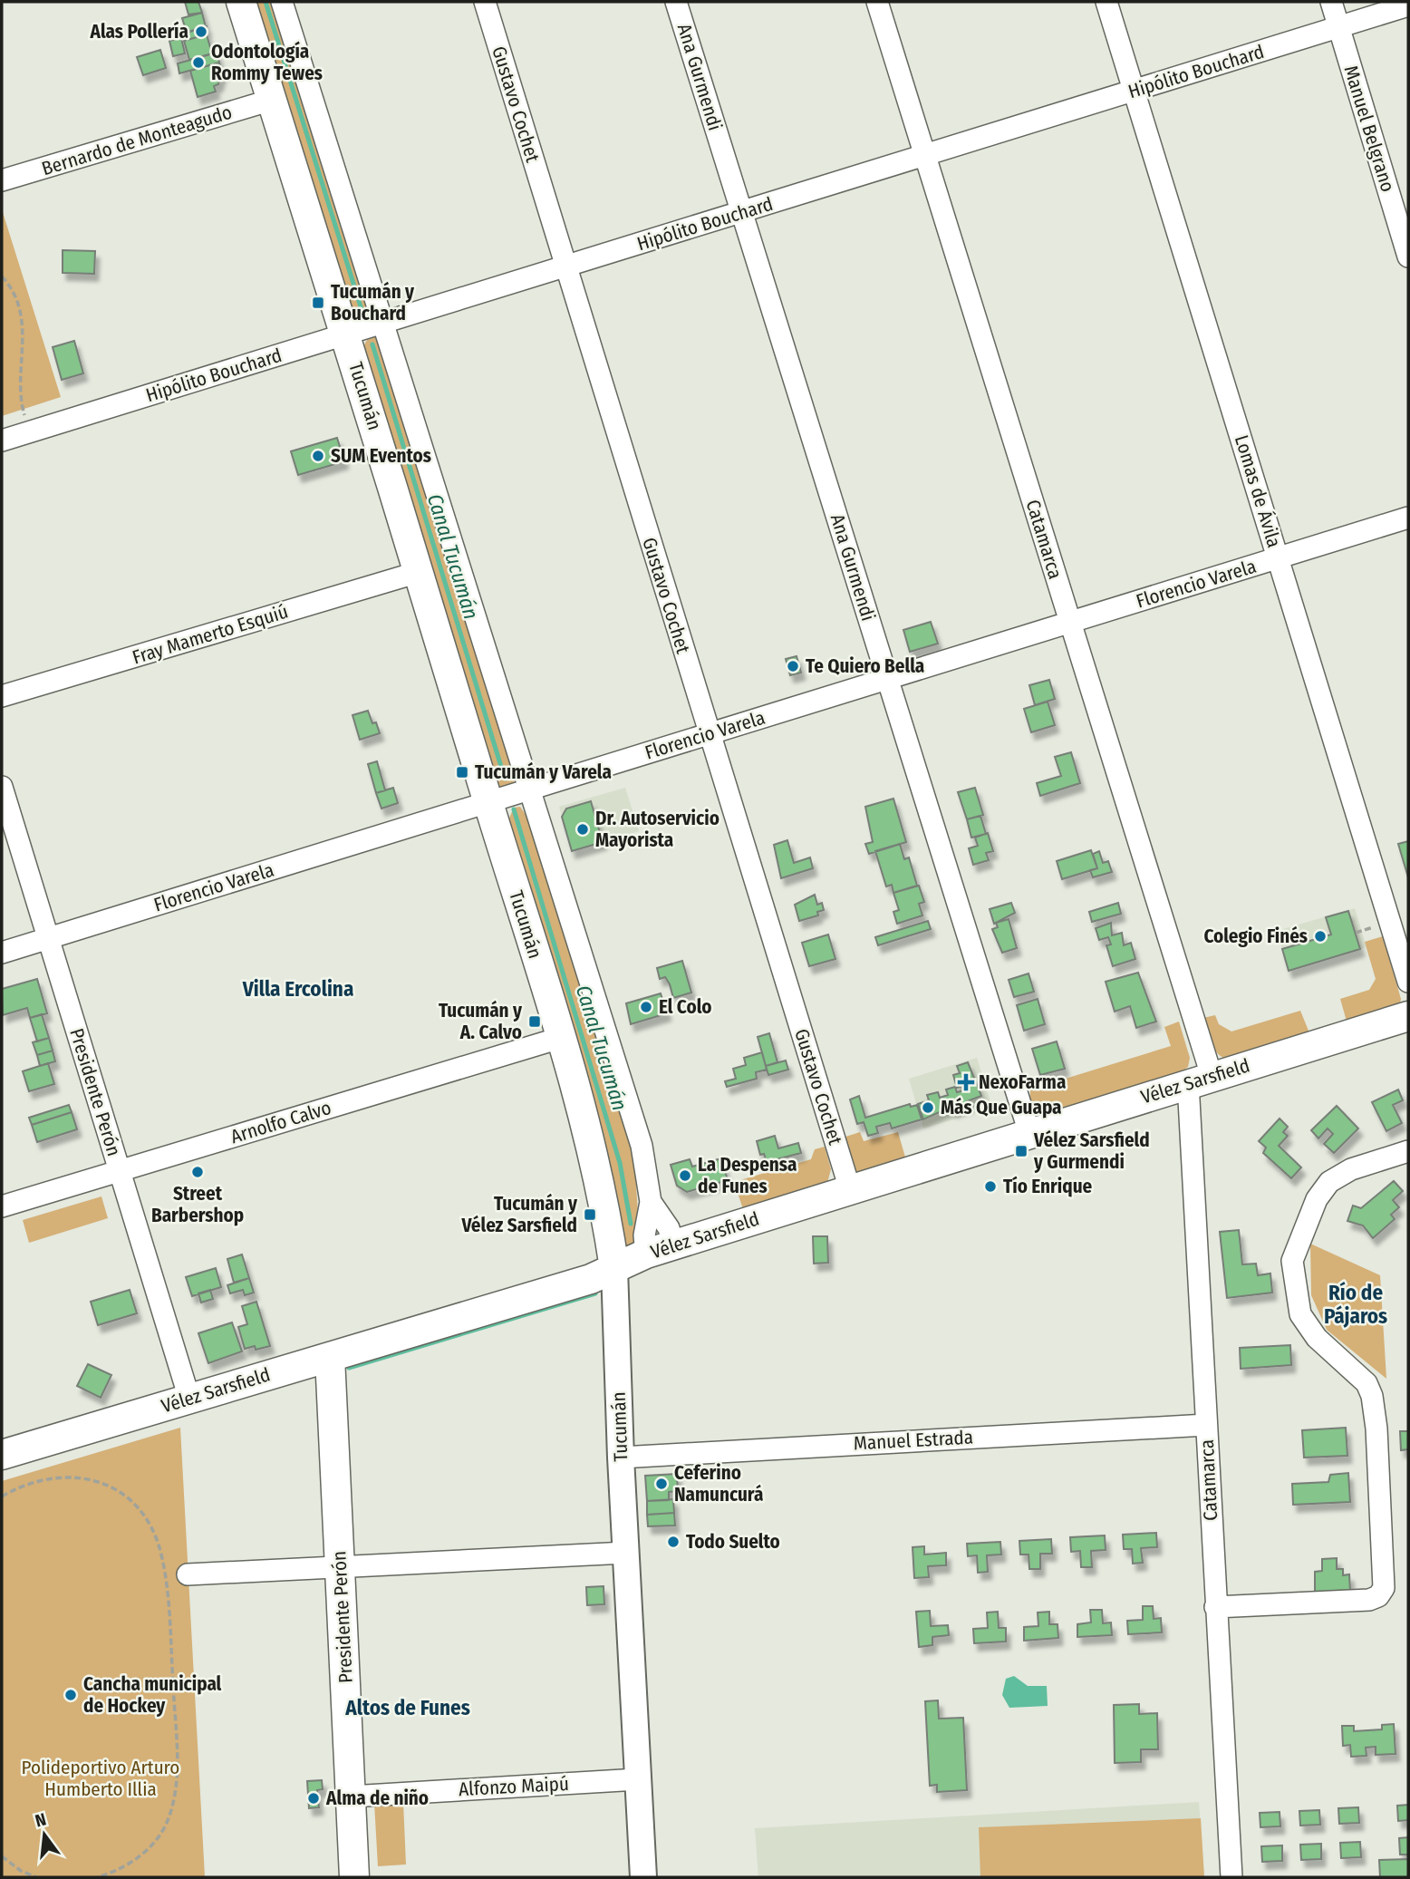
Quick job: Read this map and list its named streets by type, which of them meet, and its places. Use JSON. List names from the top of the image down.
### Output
{
  "streets": {
    "main road": ["Tucumán", "Vélez Sarsfield", "Presidente Perón"],
    "street": [
      "Hipólito Bouchard",
      "Ana Gurmendi",
      "Gustavo Cochet",
      "Manuel Belgrano",
      "Bernardo de Monteagudo",
      "Lomas de Ávila",
      "Catamarca",
      "Florencio Varela",
      "Fray Mamerto Esquiú",
      "Arnolfo Calvo",
      "Manuel Estrada",
      "Alfonzo Maipú"
    ]
  },
  "crossings": [
    ["Hipólito Bouchard", "Ana Gurmendi"],
    ["Hipólito Bouchard", "Gustavo Cochet"],
    ["Hipólito Bouchard", "Manuel Belgrano"],
    ["Hipólito Bouchard", "Tucumán"],
    ["Hipólito Bouchard", "Lomas de Ávila"],
    ["Hipólito Bouchard", "Catamarca"],
    ["Ana Gurmendi", "Florencio Varela"],
    ["Ana Gurmendi", "Vélez Sarsfield"],
    ["Gustavo Cochet", "Florencio Varela"],
    ["Gustavo Cochet", "Vélez Sarsfield"],
    ["Bernardo de Monteagudo", "Tucumán"],
    ["Tucumán", "Florencio Varela"],
    ["Tucumán", "Fray Mamerto Esquiú"],
    ["Tucumán", "Vélez Sarsfield"],
    ["Tucumán", "Arnolfo Calvo"],
    ["Tucumán", "Manuel Estrada"],
    ["Tucumán", "Alfonzo Maipú"],
    ["Lomas de Ávila", "Florencio Varela"],
    ["Catamarca", "Florencio Varela"],
    ["Catamarca", "Vélez Sarsfield"],
    ["Catamarca", "Manuel Estrada"],
    ["Florencio Varela", "Presidente Perón"],
    ["Vélez Sarsfield", "Presidente Perón"],
    ["Presidente Perón", "Arnolfo Calvo"],
    ["Presidente Perón", "Alfonzo Maipú"]
  ],
  "districts": ["Villa Ercolina", "Río de Pájaros", "Altos de Funes"],
  "water": ["Canal Tucumán"],
  "parks": ["Polideportivo Arturo Humberto Illia"],
  "places": {
    "other": [
      "Alas Pollería",
      "Odontología Rommy Tewes",
      "SUM Eventos",
      "Te Quiero Bella",
      "Dr. Autoservicio Mayorista",
      "Colegio Finés",
      "El Colo",
      "Más Que Guapa",
      "Street Barbershop",
      "La Despensa de Funes",
      "Tío Enrique",
      "Ceferino Namuncurá",
      "Todo Suelto",
      "Cancha municipal de Hockey",
      "Alma de niño"
    ],
    "transit": [
      "Tucumán y Bouchard",
      "Tucumán y Varela",
      "Tucumán y A. Calvo",
      "Vélez Sarsfield y Gurmendi",
      "Tucumán y Vélez Sarsfield"
    ],
    "health": ["NexoFarma"]
  },
  "north": "top"
}
